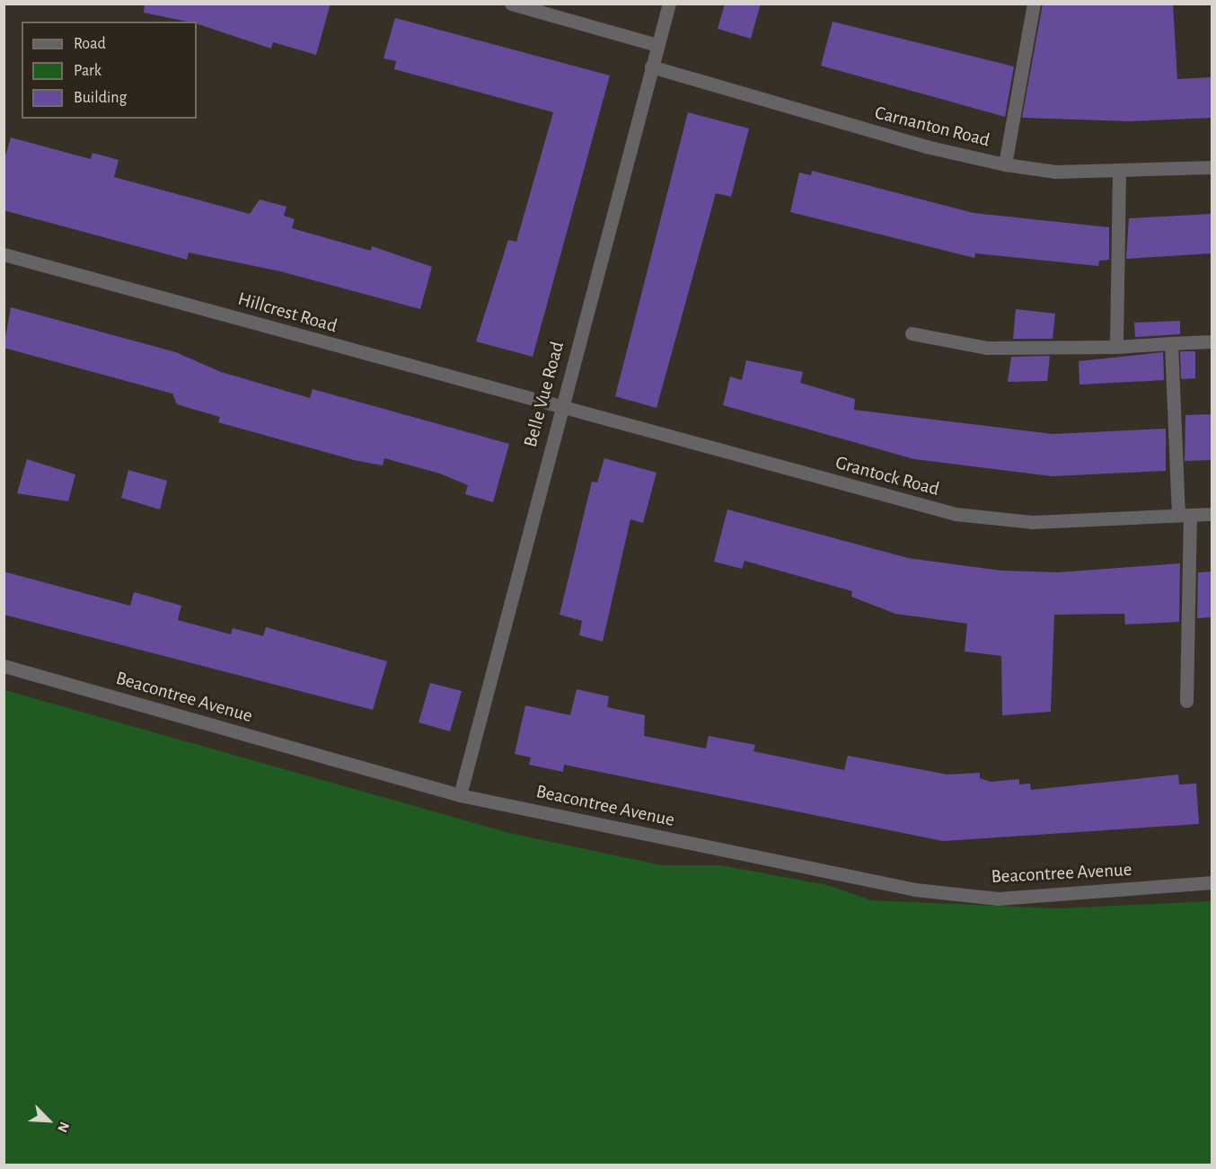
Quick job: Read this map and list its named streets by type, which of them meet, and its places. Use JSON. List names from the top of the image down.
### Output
{
  "streets": {
    "street": [
      "Carnanton Road",
      "Hillcrest Road",
      "Belle Vue Road",
      "Grantock Road",
      "Beacontree Avenue"
    ]
  },
  "crossings": [
    ["Carnanton Road", "Belle Vue Road"],
    ["Hillcrest Road", "Belle Vue Road"],
    ["Hillcrest Road", "Grantock Road"],
    ["Belle Vue Road", "Grantock Road"],
    ["Belle Vue Road", "Beacontree Avenue"]
  ],
  "legend": ["Road", "Park", "Building"],
  "north": "bottom right"
}
